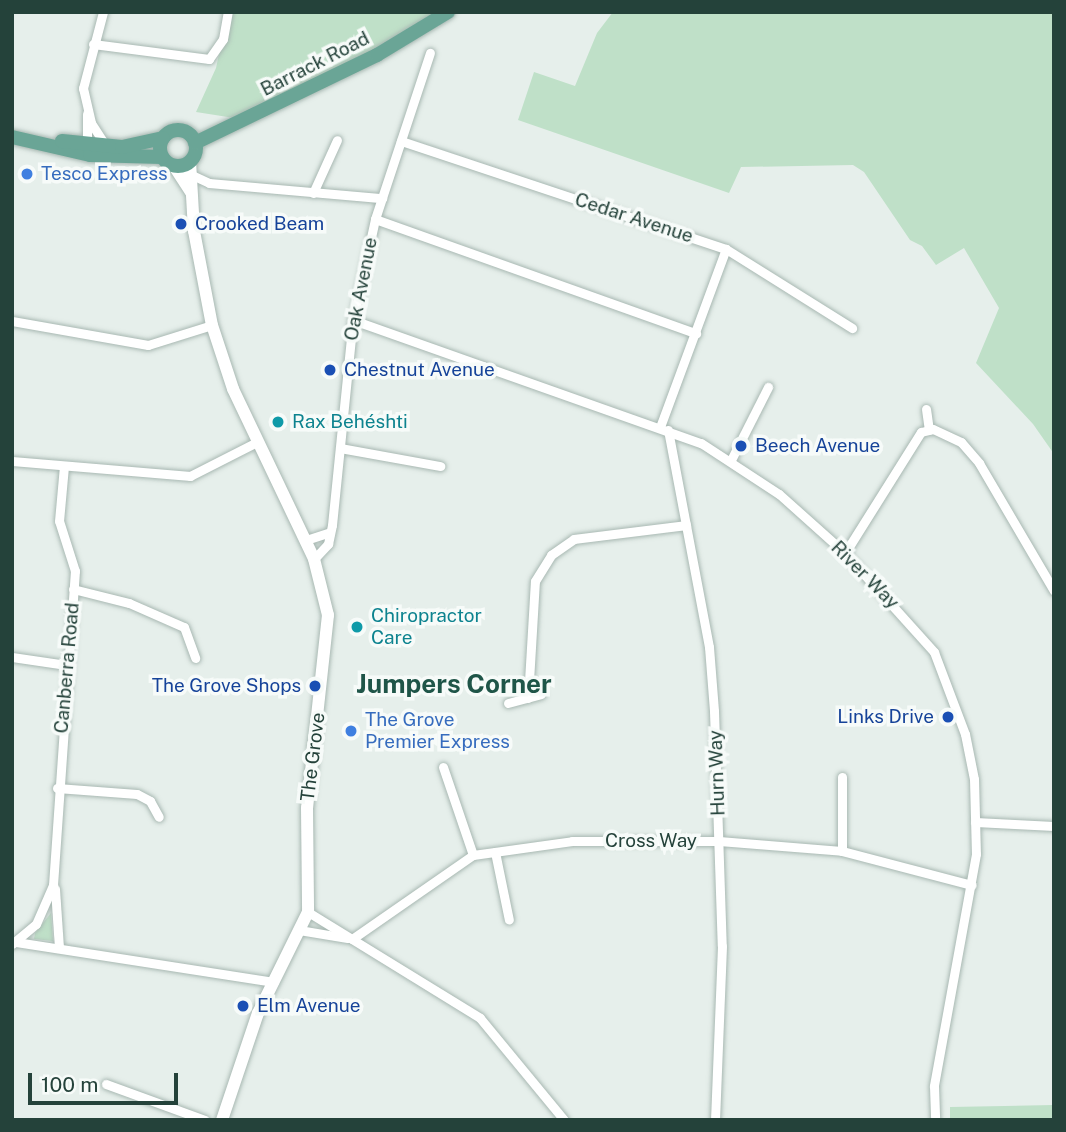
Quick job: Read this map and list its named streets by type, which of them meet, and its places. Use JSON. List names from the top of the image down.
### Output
{
  "streets": {
    "main road": ["Barrack Road"],
    "street": [
      "Cedar Avenue",
      "Oak Avenue",
      "River Way",
      "Canberra Road",
      "The Grove",
      "Hurn Way",
      "Cross Way"
    ]
  },
  "crossings": [
    ["Cedar Avenue", "Oak Avenue"],
    ["Oak Avenue", "River Way"],
    ["Oak Avenue", "The Grove"],
    ["River Way", "Hurn Way"],
    ["River Way", "Cross Way"],
    ["Hurn Way", "Cross Way"]
  ],
  "districts": ["Jumpers Corner"],
  "places": [
    "Tesco Express",
    "Crooked Beam",
    "Chestnut Avenue",
    "Rax Behéshti",
    "Beech Avenue",
    "Chiropractor Care",
    "The Grove Shops",
    "Links Drive",
    "The Grove Premier Express",
    "Elm Avenue"
  ],
  "scale_bar": "100 m"
}
